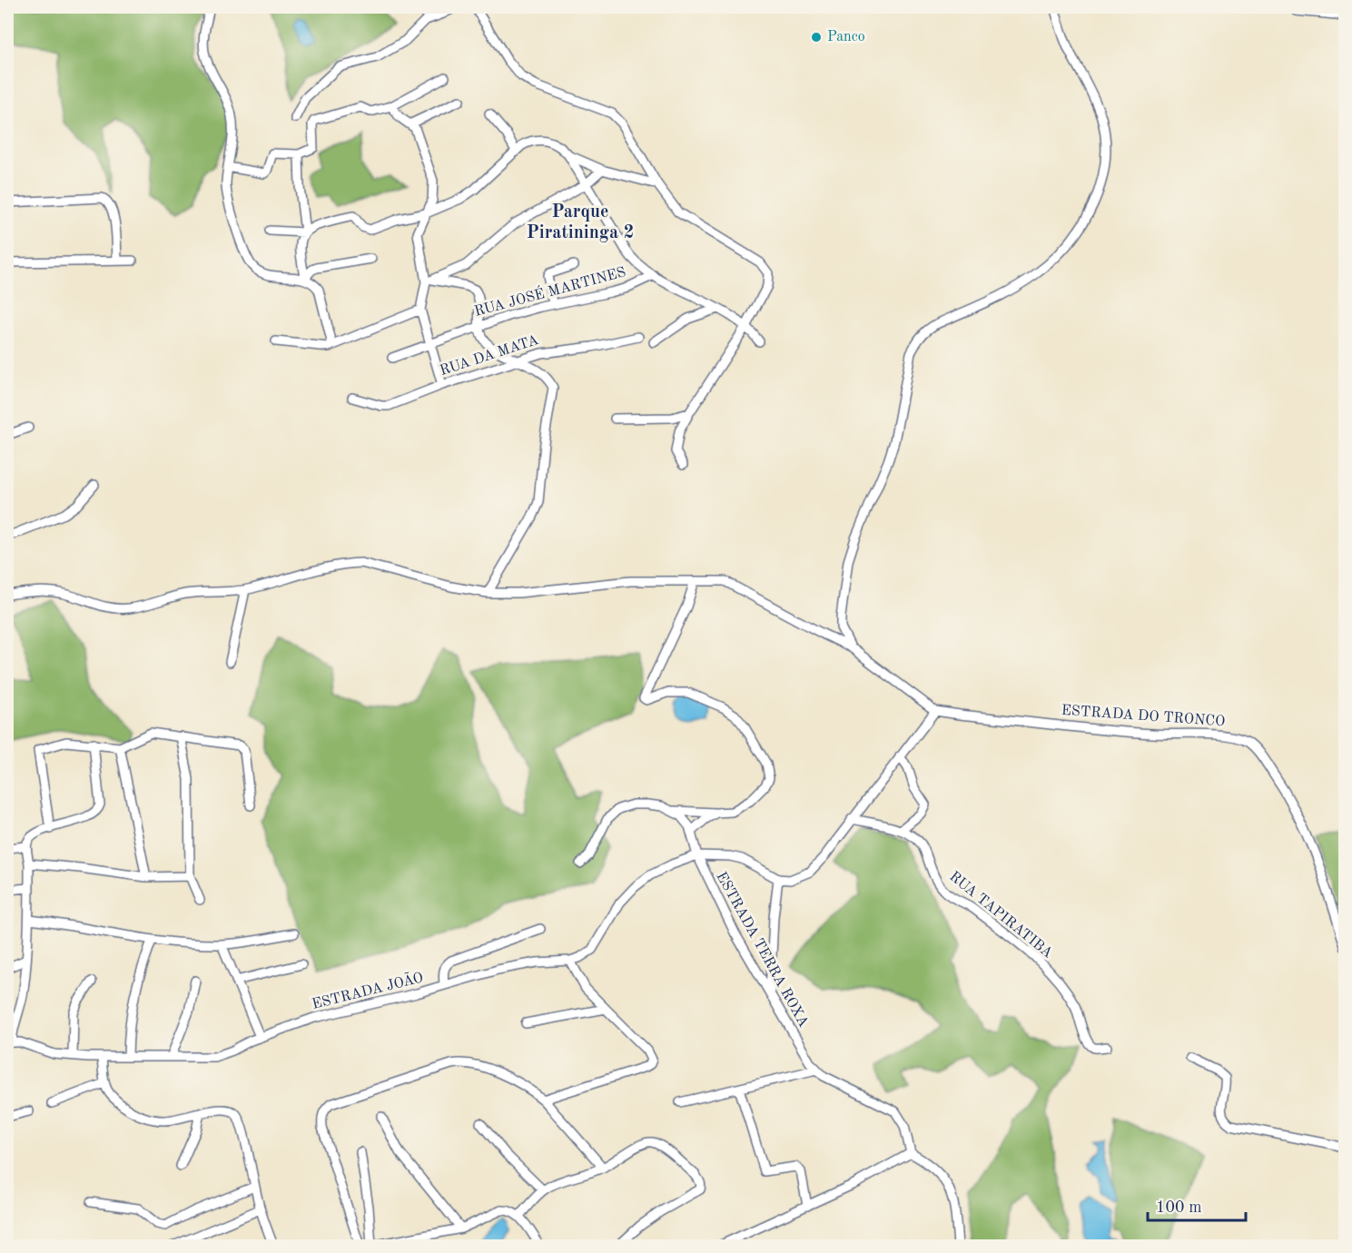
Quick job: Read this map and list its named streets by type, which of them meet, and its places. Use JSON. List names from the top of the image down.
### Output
{
  "streets": {
    "street": [
      "RUA JOSÉ MARTINES",
      "RUA DA MATA",
      "ESTRADA DO TRONCO",
      "RUA TAPIRATIBA",
      "ESTRADA TERRA ROXA",
      "ESTRADA JOÃO"
    ]
  },
  "crossings": [
    ["ESTRADA TERRA ROXA", "ESTRADA JOÃO"]
  ],
  "districts": ["Parque Piratininga 2"],
  "places": ["Panco"],
  "scale_bar": "100 m"
}
